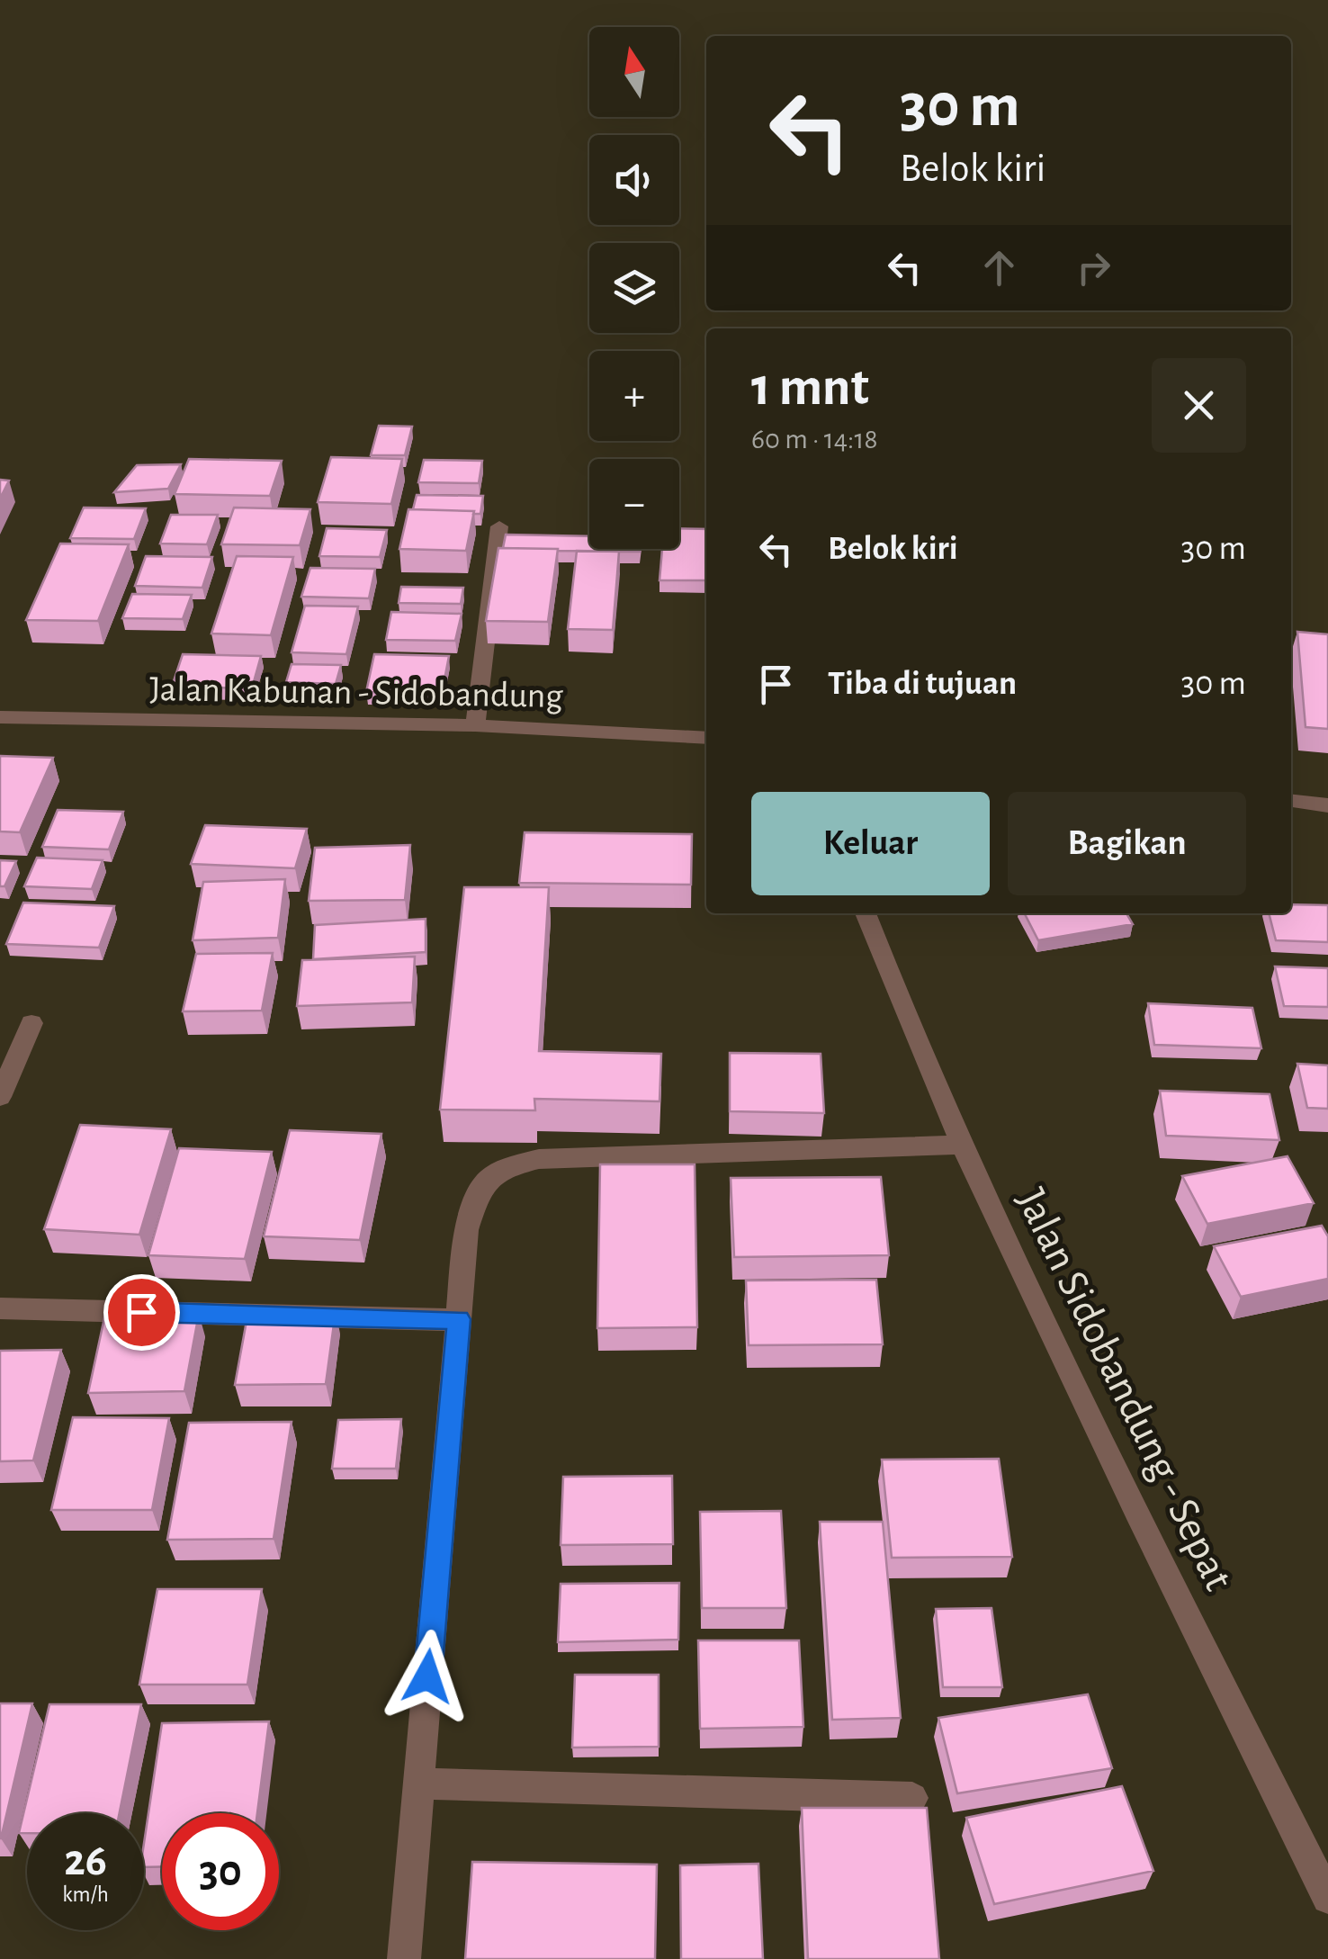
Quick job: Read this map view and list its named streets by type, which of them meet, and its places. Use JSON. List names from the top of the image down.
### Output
{
  "streets": {
    "street": ["Jalan Kabunan - Sidobandung", "Jalan Sidobandung - Sepat"]
  },
  "north": "top",
  "page": {
    "map_buttons": ["+", "−"],
    "turn": ["30 m", "Belok kiri"],
    "heading": ["1 mnt", "60 m · 14:18"],
    "list": [
      {
        "name": "Belok kiri",
        "value": "30 m"
      },
      {
        "name": "Tiba di tujuan",
        "value": "30 m"
      }
    ],
    "buttons": ["Keluar", "Bagikan"],
    "speed": "26 km/h",
    "limit": "30"
  }
}
